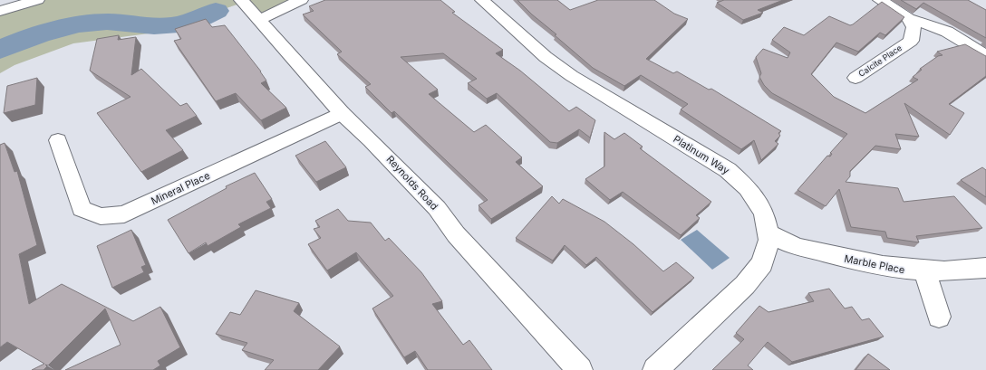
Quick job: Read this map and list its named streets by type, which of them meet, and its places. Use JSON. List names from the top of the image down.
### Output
{
  "streets": {
    "street": [
      "Calcite Place",
      "Platinum Way",
      "Reynolds Road",
      "Mineral Place",
      "Marble Place"
    ]
  },
  "crossings": [
    ["Platinum Way", "Marble Place"],
    ["Reynolds Road", "Mineral Place"]
  ]
}
